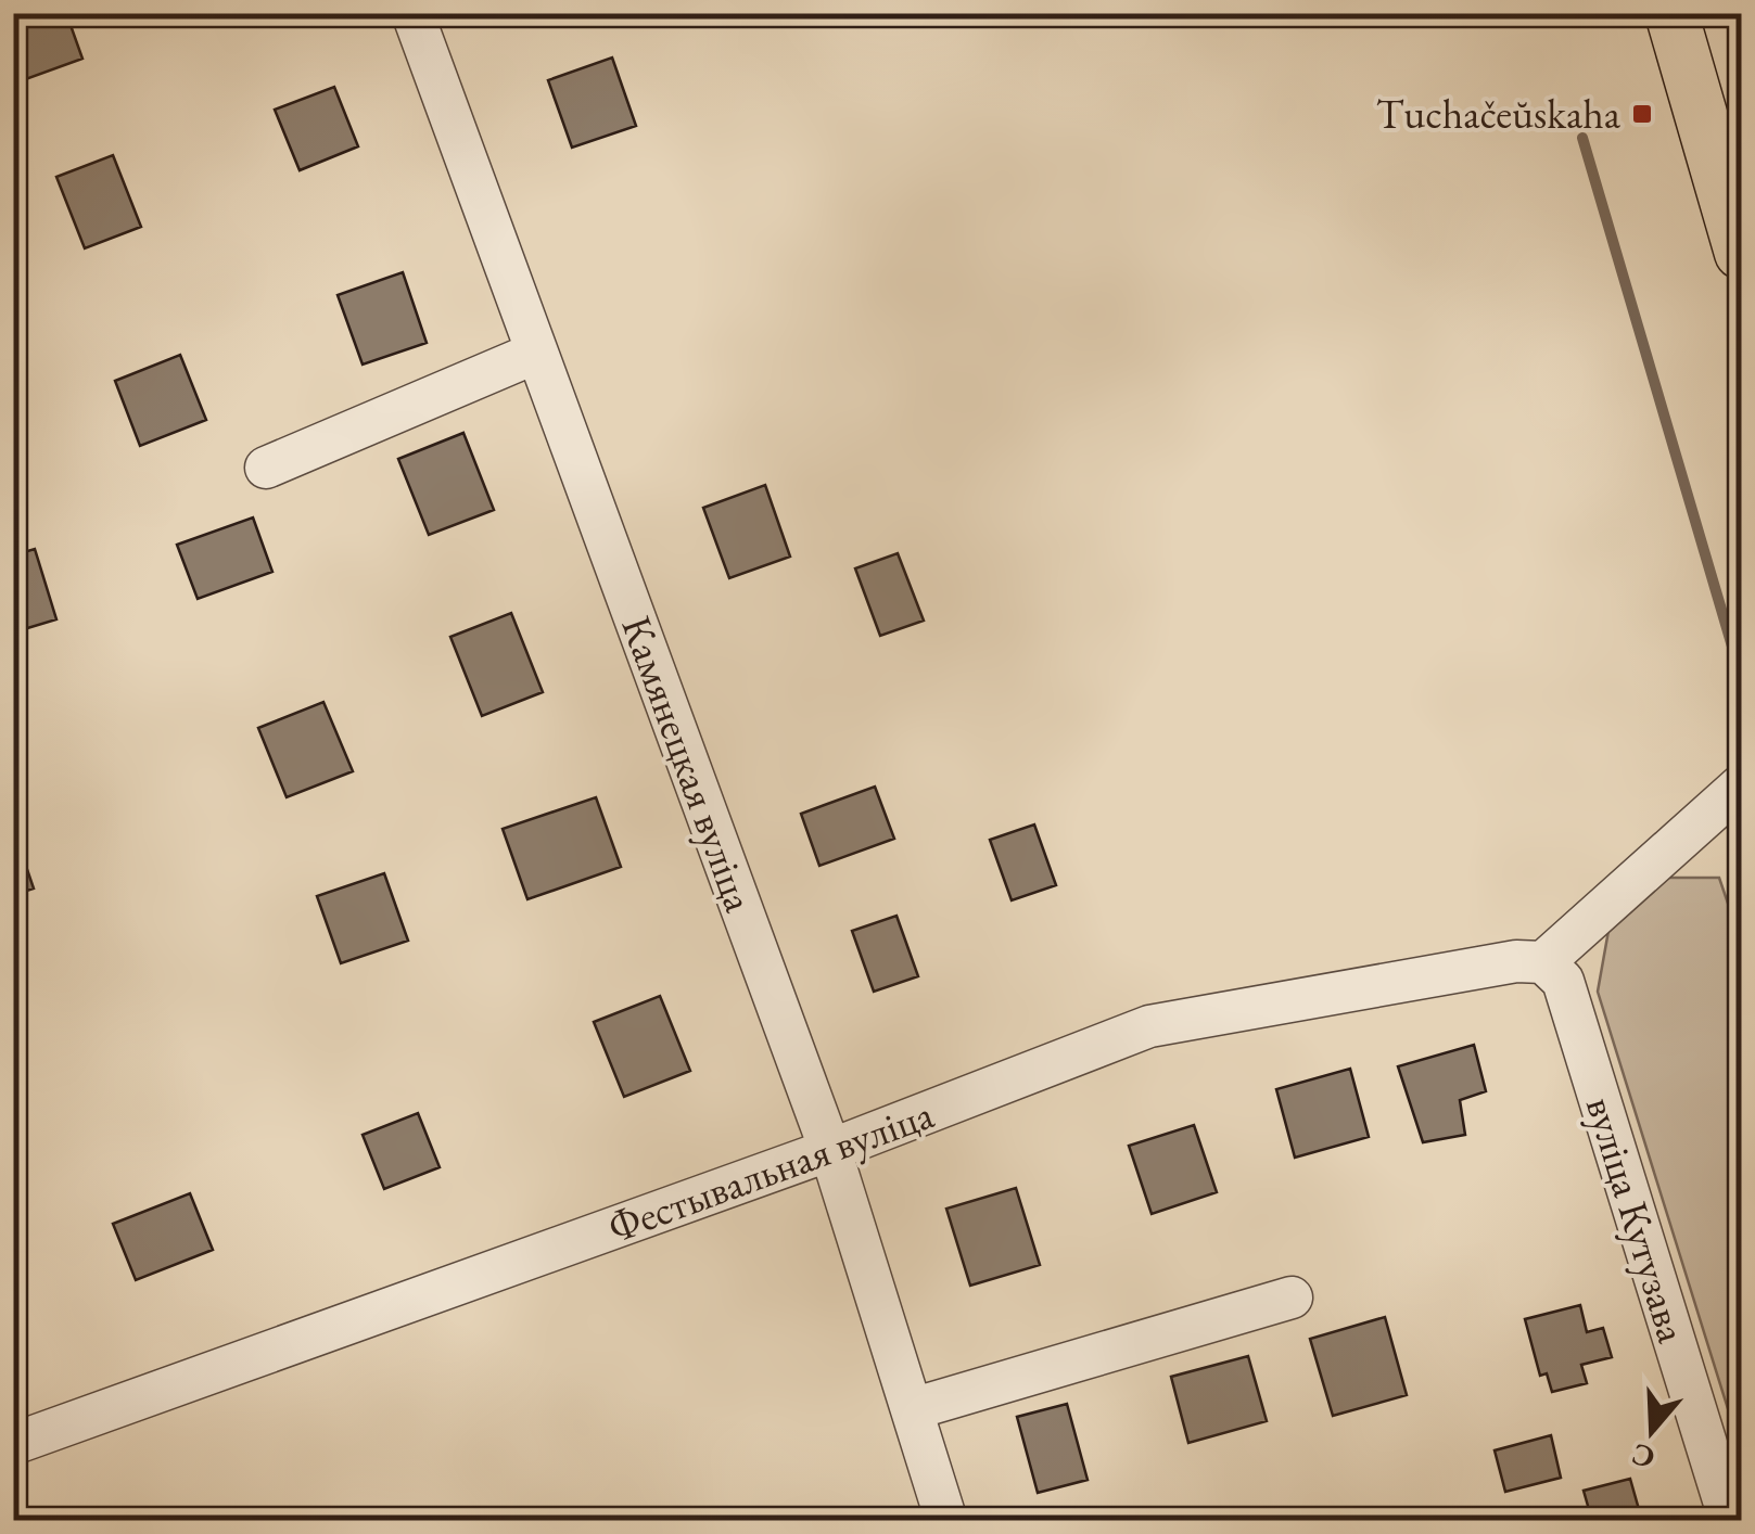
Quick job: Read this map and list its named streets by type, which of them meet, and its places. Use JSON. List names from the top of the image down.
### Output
{
  "streets": {
    "street": ["Камянецкая вуліца", "Фестывальная вуліца", "вуліца Кутузава"]
  },
  "crossings": [
    ["Камянецкая вуліца", "Фестывальная вуліца"],
    ["Фестывальная вуліца", "вуліца Кутузава"]
  ],
  "places": {
    "transit": ["Tuchačeŭskaha"]
  },
  "north": "bottom"
}
